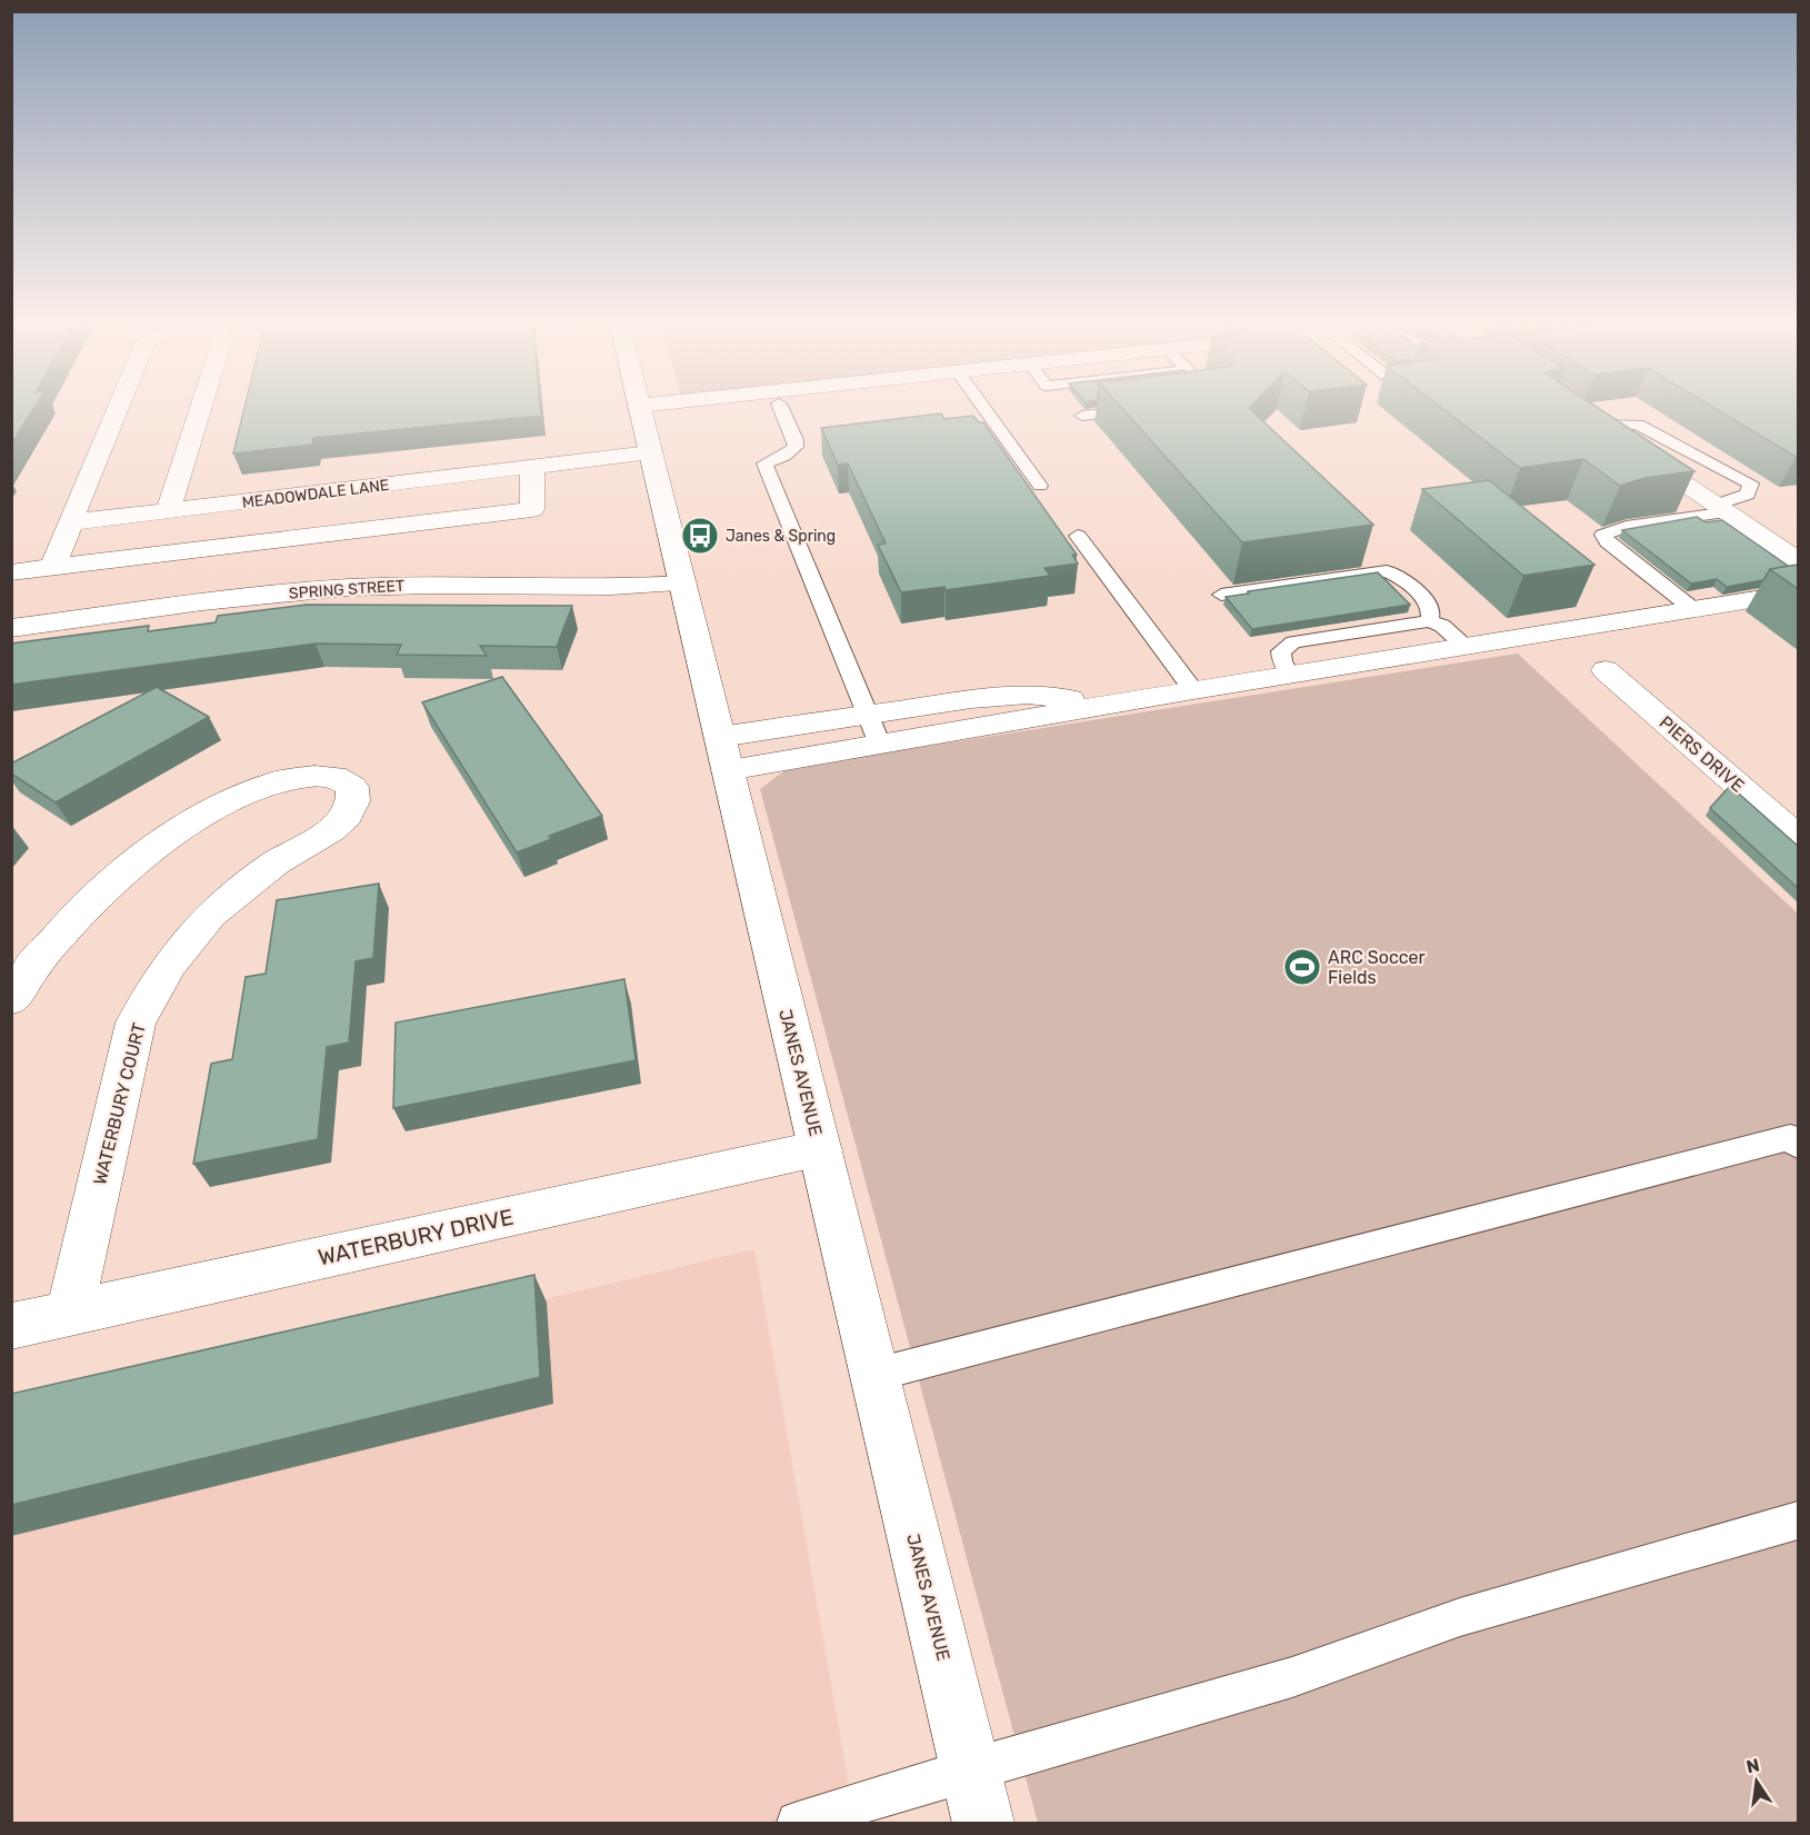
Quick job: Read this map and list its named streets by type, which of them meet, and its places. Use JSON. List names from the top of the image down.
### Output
{
  "streets": {
    "street": [
      "MEADOWDALE LANE",
      "SPRING STREET",
      "PIERS DRIVE",
      "JANES AVENUE",
      "WATERBURY COURT",
      "WATERBURY DRIVE"
    ]
  },
  "crossings": [
    ["MEADOWDALE LANE", "JANES AVENUE"],
    ["SPRING STREET", "JANES AVENUE"],
    ["JANES AVENUE", "WATERBURY DRIVE"],
    ["WATERBURY COURT", "WATERBURY DRIVE"]
  ],
  "places": {
    "bus stop": ["Janes & Spring"],
    "sports": ["ARC Soccer Fields"]
  },
  "north": "top"
}
